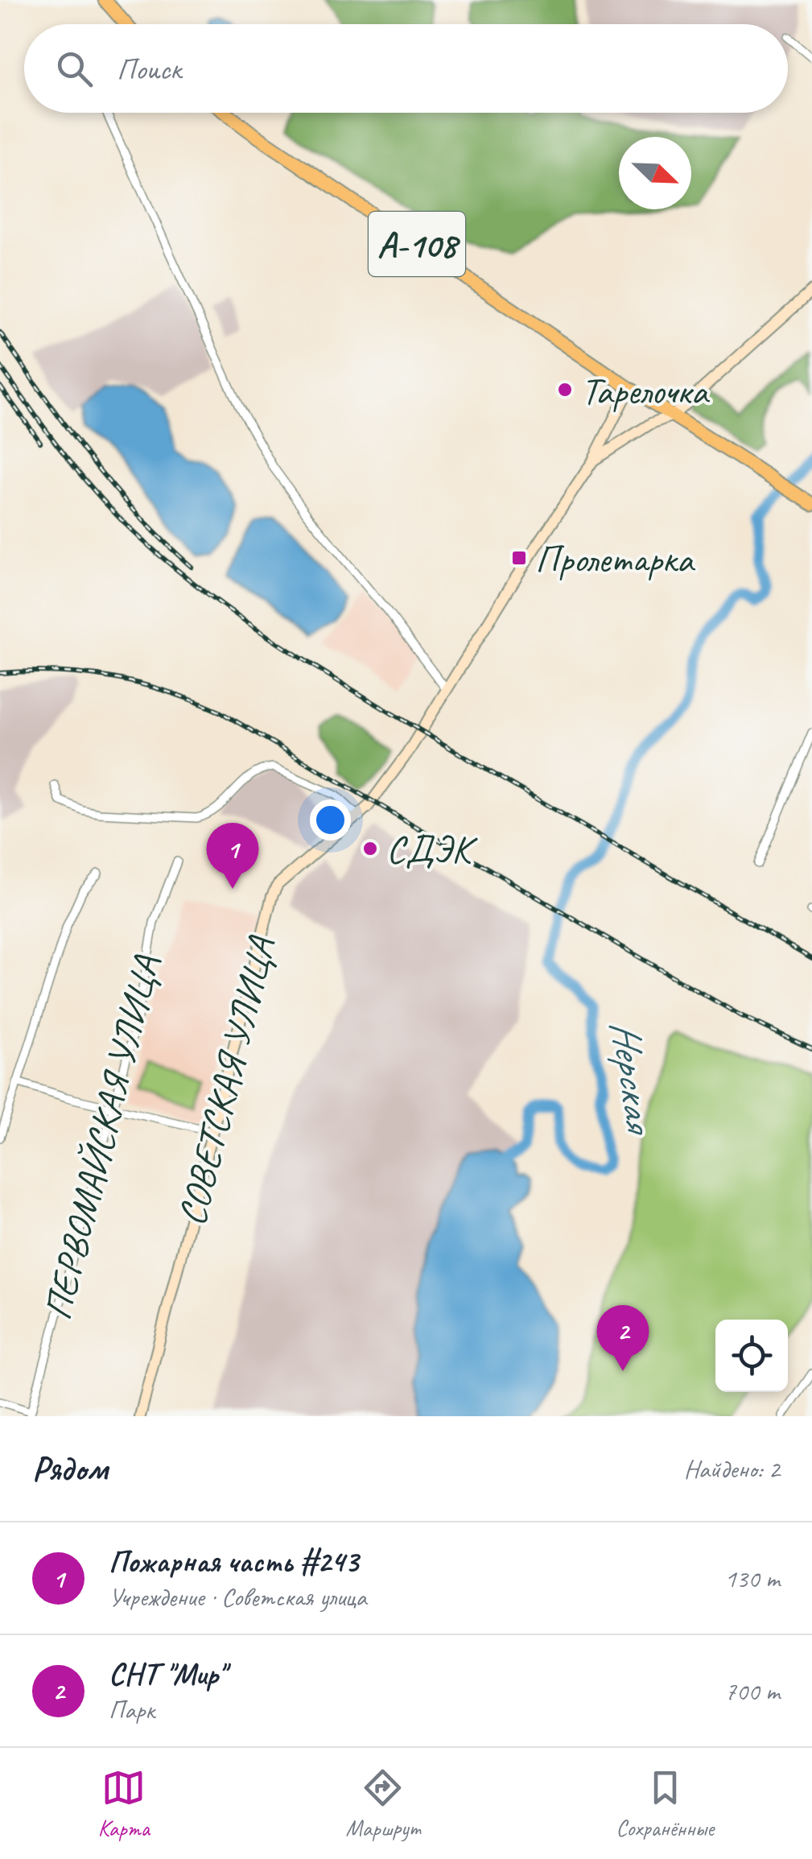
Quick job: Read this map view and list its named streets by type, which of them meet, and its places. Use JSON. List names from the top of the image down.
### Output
{
  "streets": {
    "highway": ["А-108"],
    "street": ["СОВЕТСКАЯ УЛИЦА", "ПЕРВОМАЙСКАЯ УЛИЦА"]
  },
  "crossings": [
    ["А-108", "СОВЕТСКАЯ УЛИЦА"]
  ],
  "water": ["Нерская"],
  "places": {
    "other": ["Тарелочка", "СДЭК"],
    "transit": ["Пролетарка"]
  },
  "north": "bottom right",
  "page": {
    "search": "Поиск",
    "pins": ["1", "2"],
    "heading": ["Рядом", "Найдено: 2"],
    "list": [
      {
        "mark": "1",
        "name": "Пожарная часть #243",
        "note": "Учреждение · Советская улица",
        "value": "130 m"
      },
      {
        "mark": "2",
        "name": "СНТ \"Мир\"",
        "note": "Парк",
        "value": "700 m"
      }
    ],
    "nav": ["Карта", "Маршрут", "Сохранённые"]
  }
}
